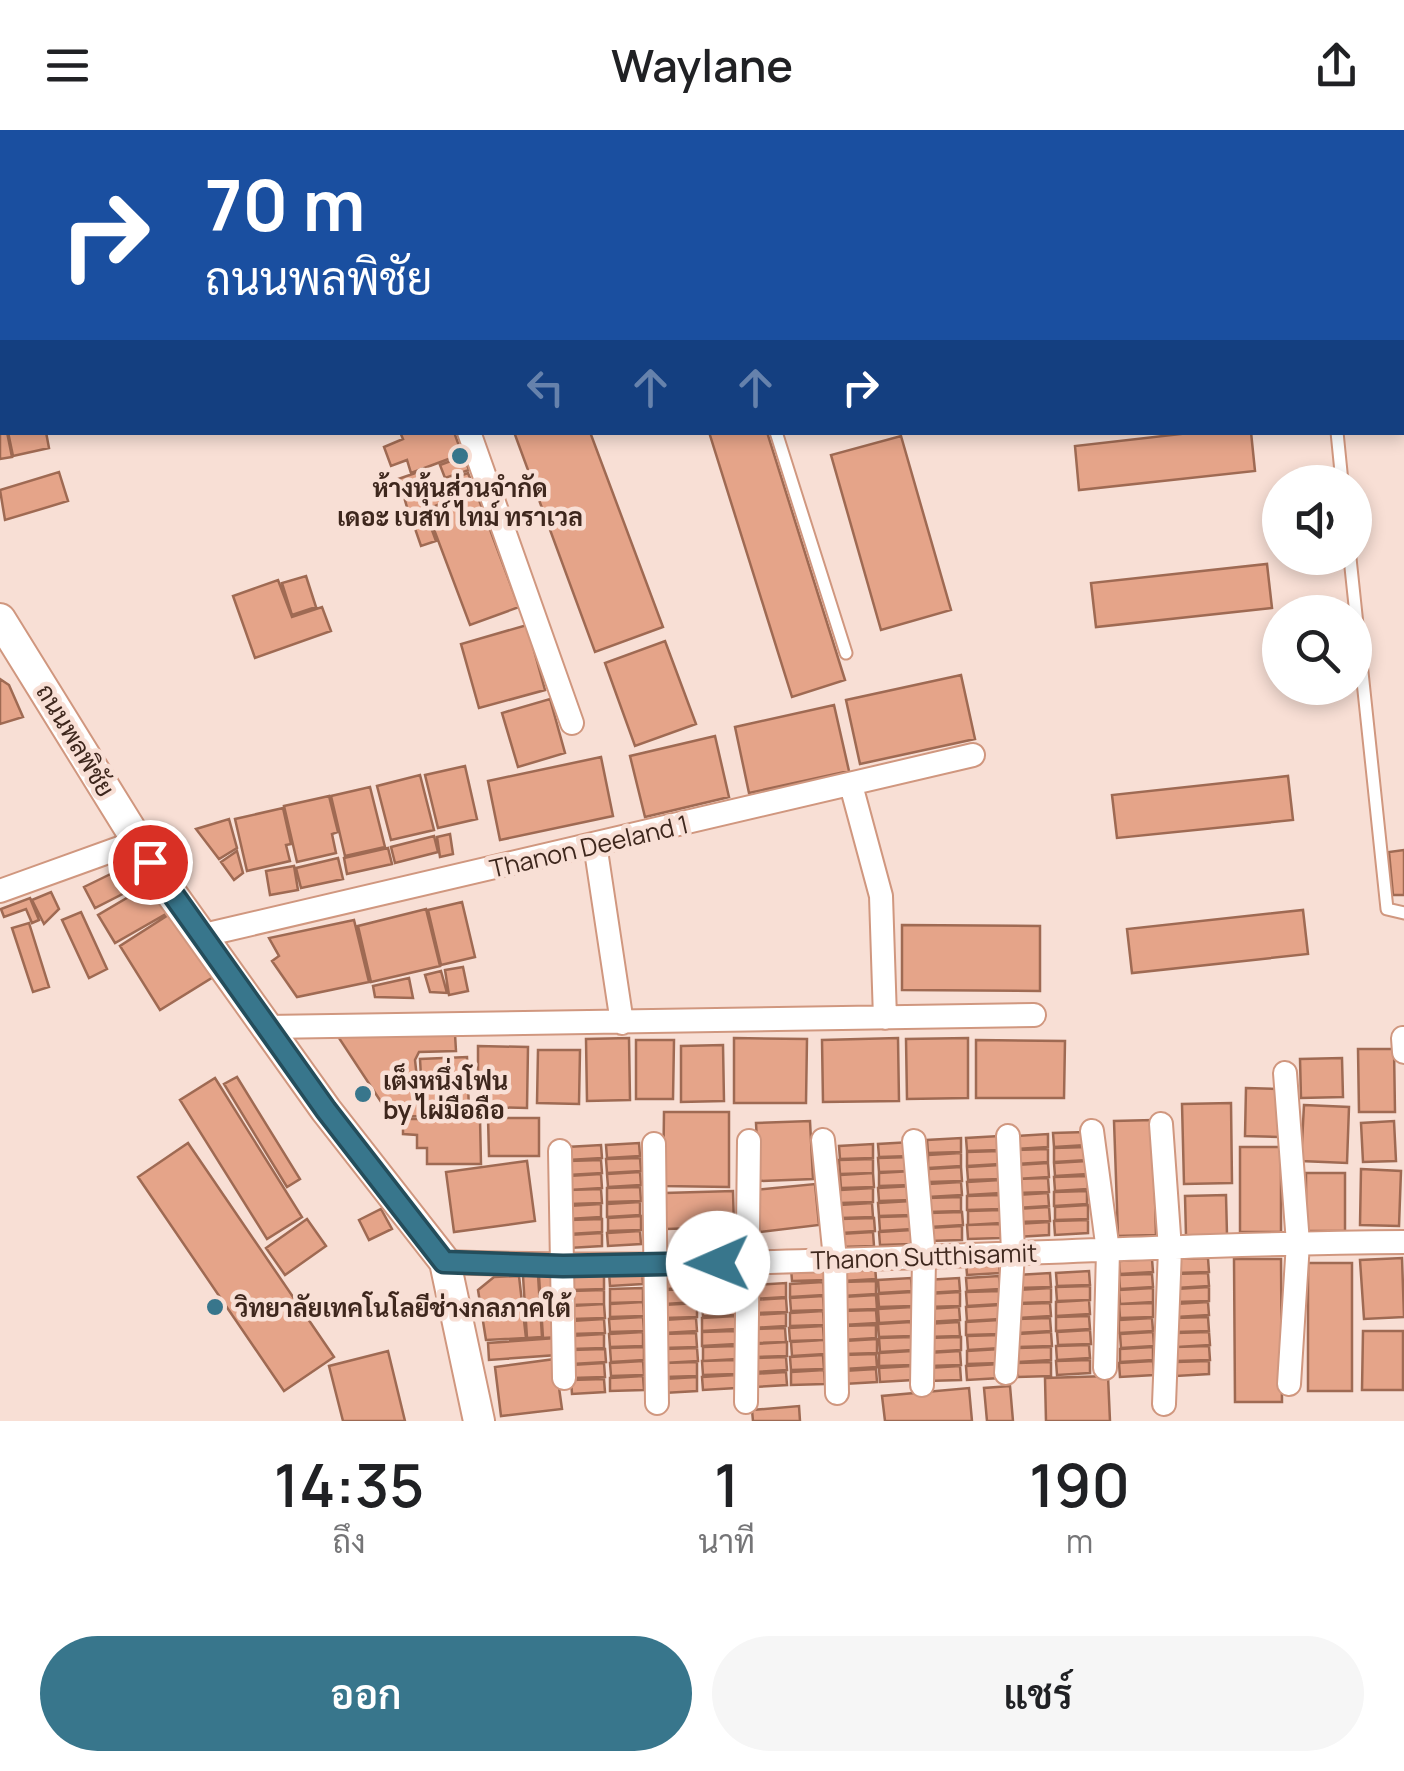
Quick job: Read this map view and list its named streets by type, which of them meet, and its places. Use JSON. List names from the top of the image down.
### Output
{
  "streets": {
    "street": ["ถนนพลพิชัย", "Thanon Deeland 1", "Thanon Sutthisamit"]
  },
  "crossings": [
    ["ถนนพลพิชัย", "Thanon Deeland 1"],
    ["ถนนพลพิชัย", "Thanon Sutthisamit"]
  ],
  "places": ["ห้างหุ้นส่วนจำกัด เดอะ เบสท์ ไทม์ ทราเวล", "เต็งหนึ่งโฟน by ไผ่มือถือ", "วิทยาลัยเทคโนโลยีช่างกลภาคใต้"],
  "page": {
    "header": "Waylane",
    "turn": ["70 m", "ถนนพลพิชัย"],
    "eta": [
      "14:35",
      "ถึง",
      "1",
      "นาที",
      "190",
      "m"
    ],
    "buttons": ["ออก", "แชร์"]
  }
}
